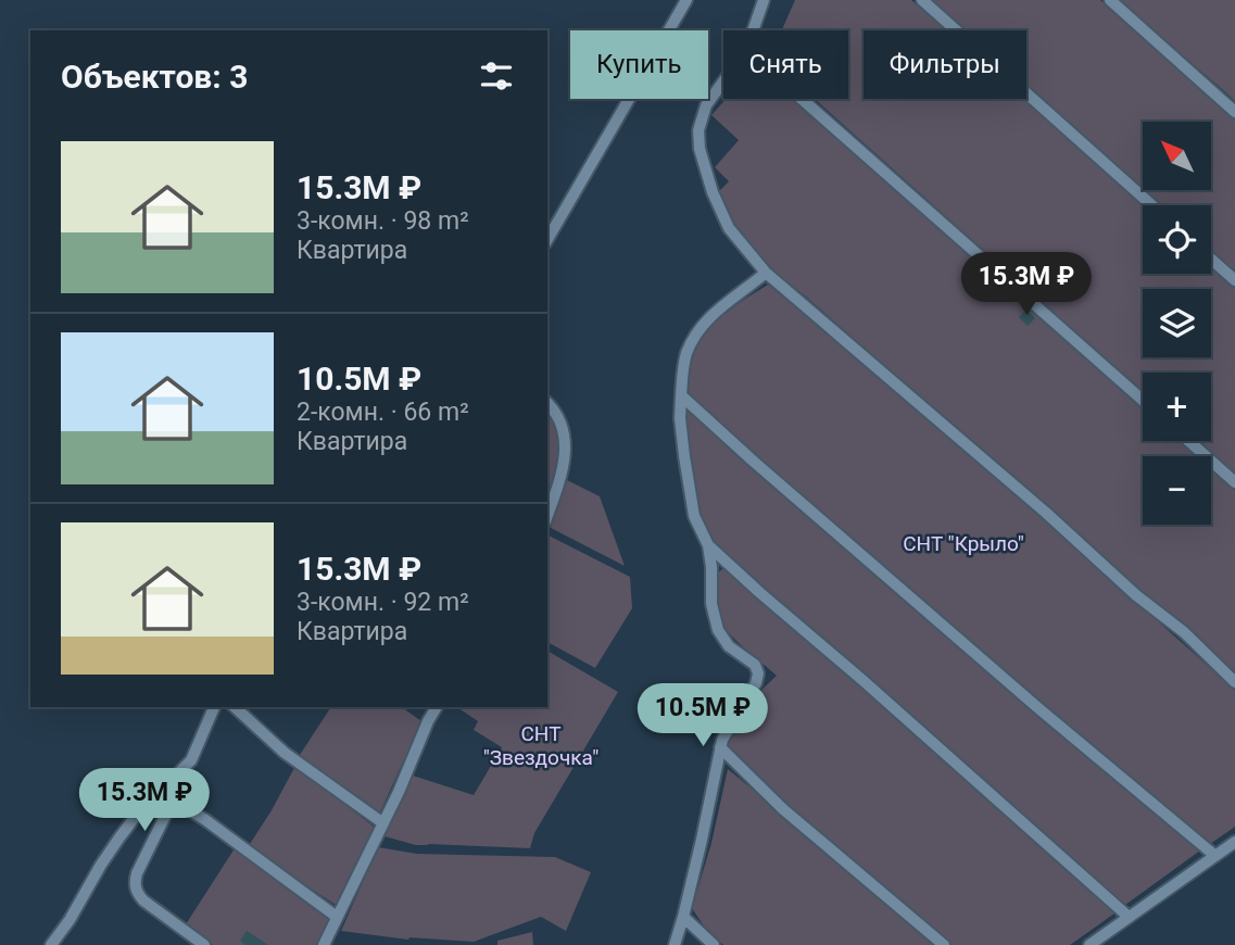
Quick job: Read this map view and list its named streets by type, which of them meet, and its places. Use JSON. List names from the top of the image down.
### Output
{
  "parks": ["СНТ \"Крыло\"", "СНТ \"Звездочка\""],
  "north": "top left",
  "page": {
    "chip": ["Купить", "Снять", "Фильтры"],
    "heading": "Объектов: 3",
    "map_buttons": ["+", "−"],
    "list": [
      {
        "name": "15.3M ₽",
        "note": "3-комн. · 98 m² · Квартира"
      },
      {
        "name": "10.5M ₽",
        "note": "2-комн. · 66 m² · Квартира"
      },
      {
        "name": "15.3M ₽",
        "note": "3-комн. · 92 m² · Квартира"
      }
    ],
    "price": ["15.3M ₽", "10.5M ₽", "15.3M ₽"]
  }
}
